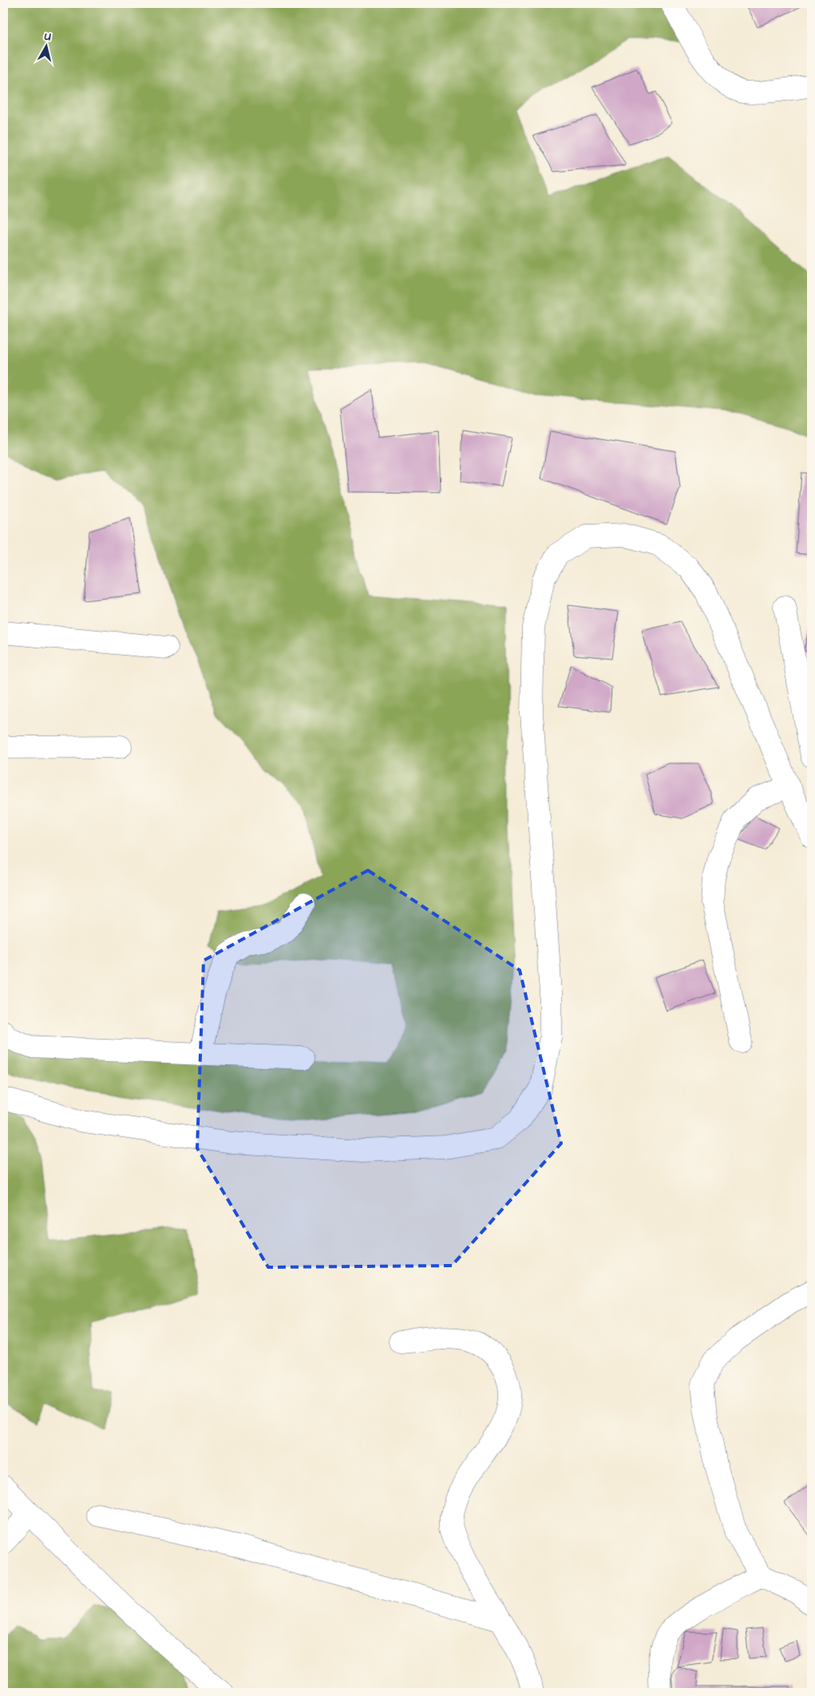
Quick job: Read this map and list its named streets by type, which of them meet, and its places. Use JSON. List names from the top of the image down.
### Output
{
  "north": "top"
}
